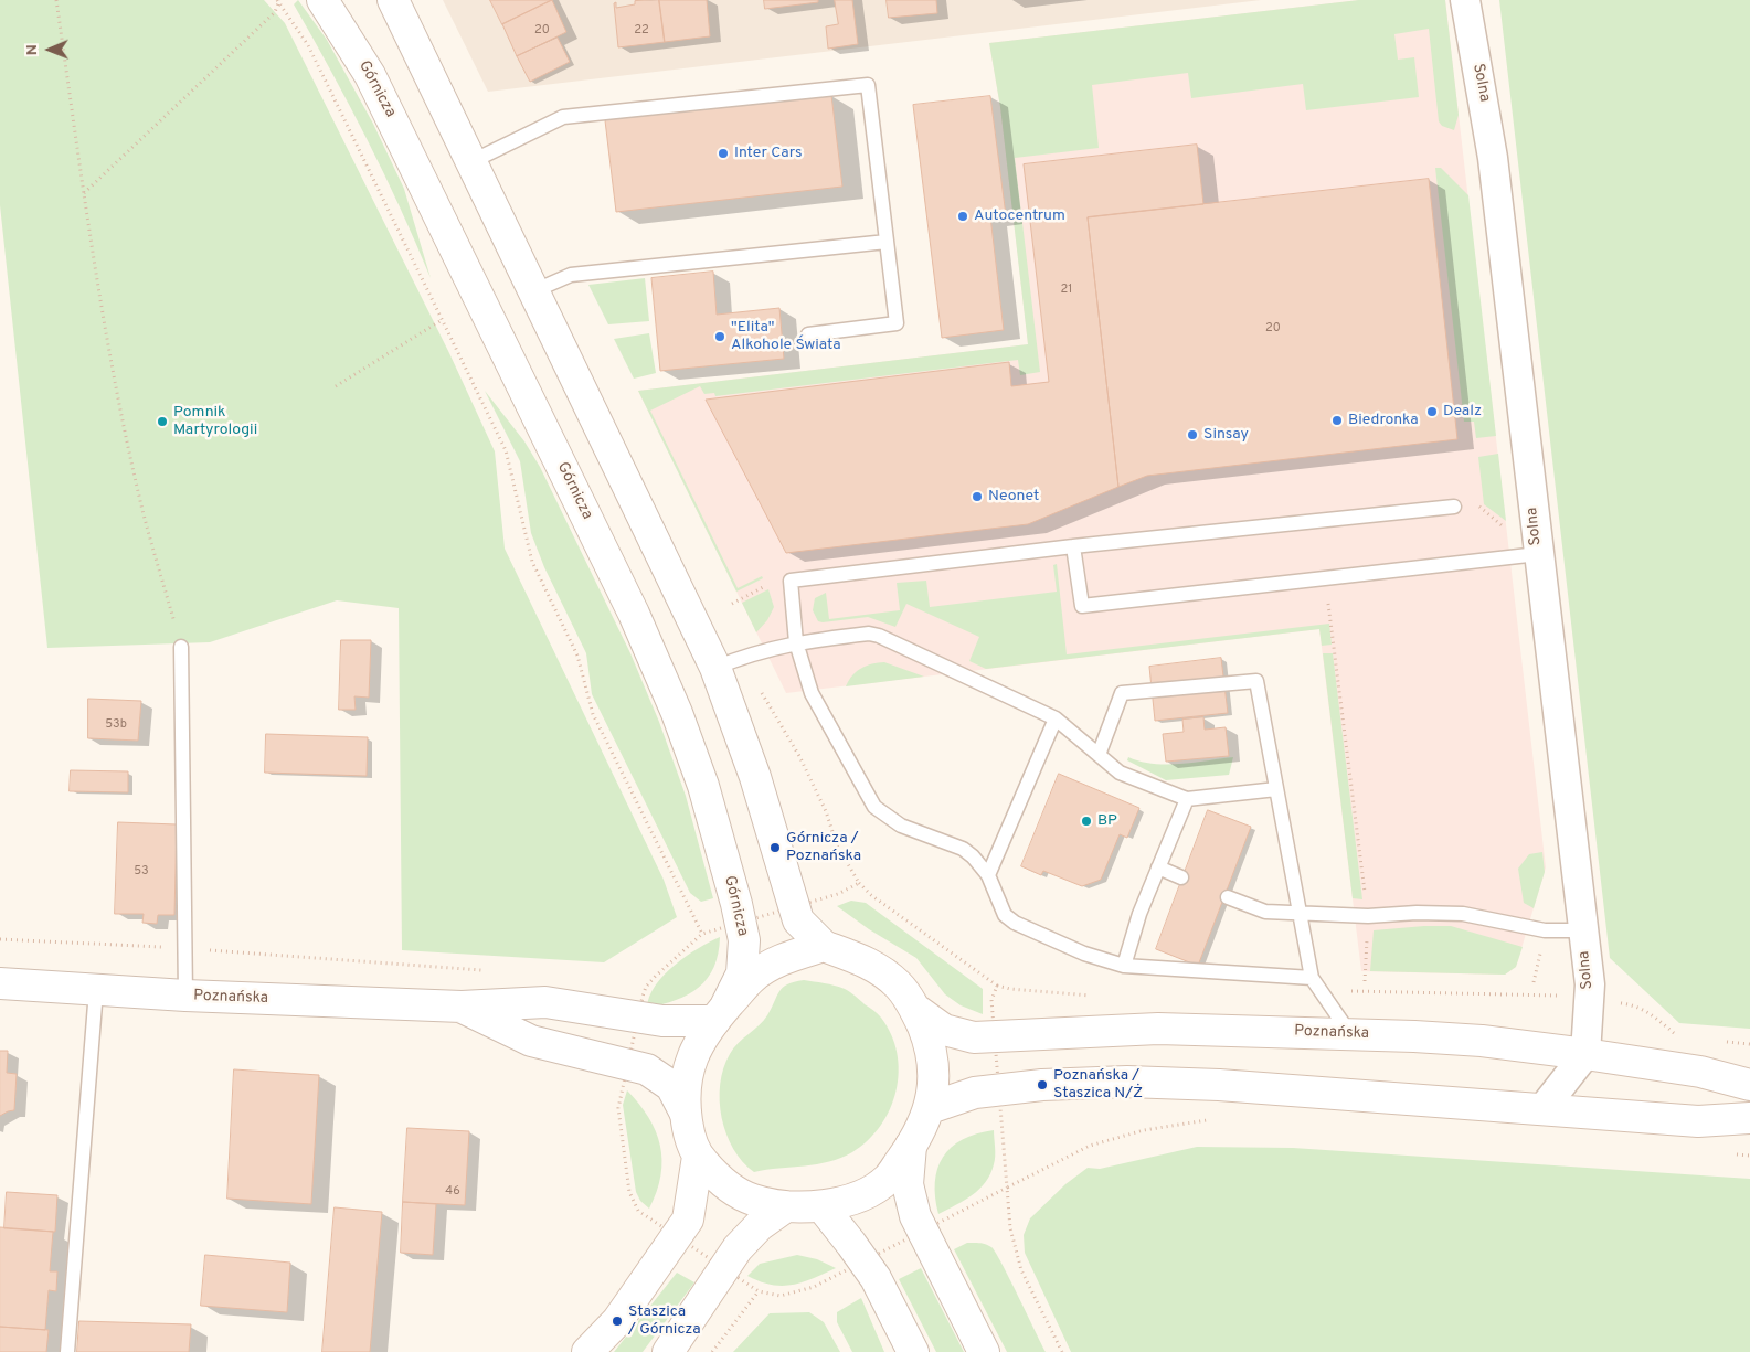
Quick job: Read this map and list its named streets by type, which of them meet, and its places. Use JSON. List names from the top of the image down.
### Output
{
  "streets": {
    "street": ["Solna", "Górnicza", "Poznańska"]
  },
  "crossings": [
    ["Solna", "Poznańska"],
    ["Górnicza", "Poznańska"]
  ],
  "places": [
    "Inter Cars",
    "Autocentrum",
    "\"Elita\" Alkohole Świata",
    "Dealz",
    "Biedronka",
    "Pomnik Martyrologii",
    "Sinsay",
    "Neonet",
    "BP",
    "Górnicza / Poznańska",
    "Poznańska / Staszica N/Ż",
    "Staszica / Górnicza"
  ],
  "house_numbers": [
    "20",
    "22",
    "21",
    "20",
    "53b",
    "53",
    "46"
  ],
  "north": "left"
}
